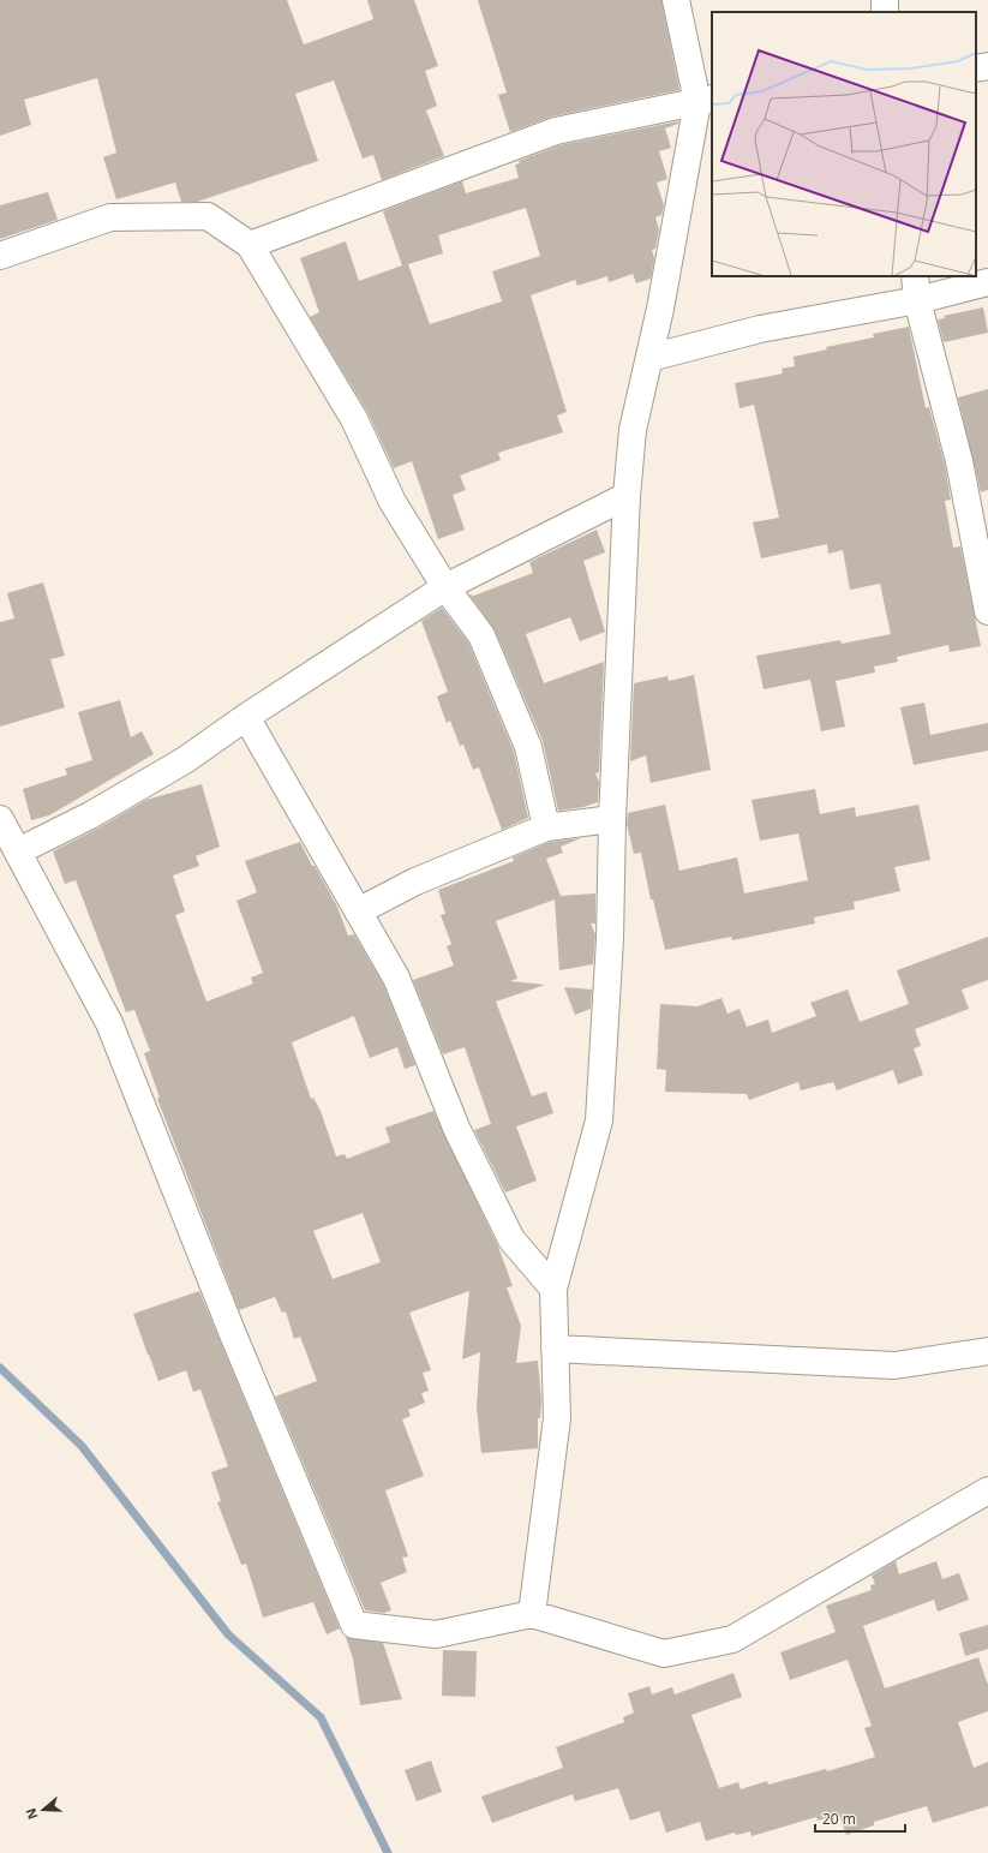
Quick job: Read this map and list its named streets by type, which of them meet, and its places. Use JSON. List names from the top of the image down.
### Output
{
  "scale_bar": "20 m",
  "north": "left"
}
